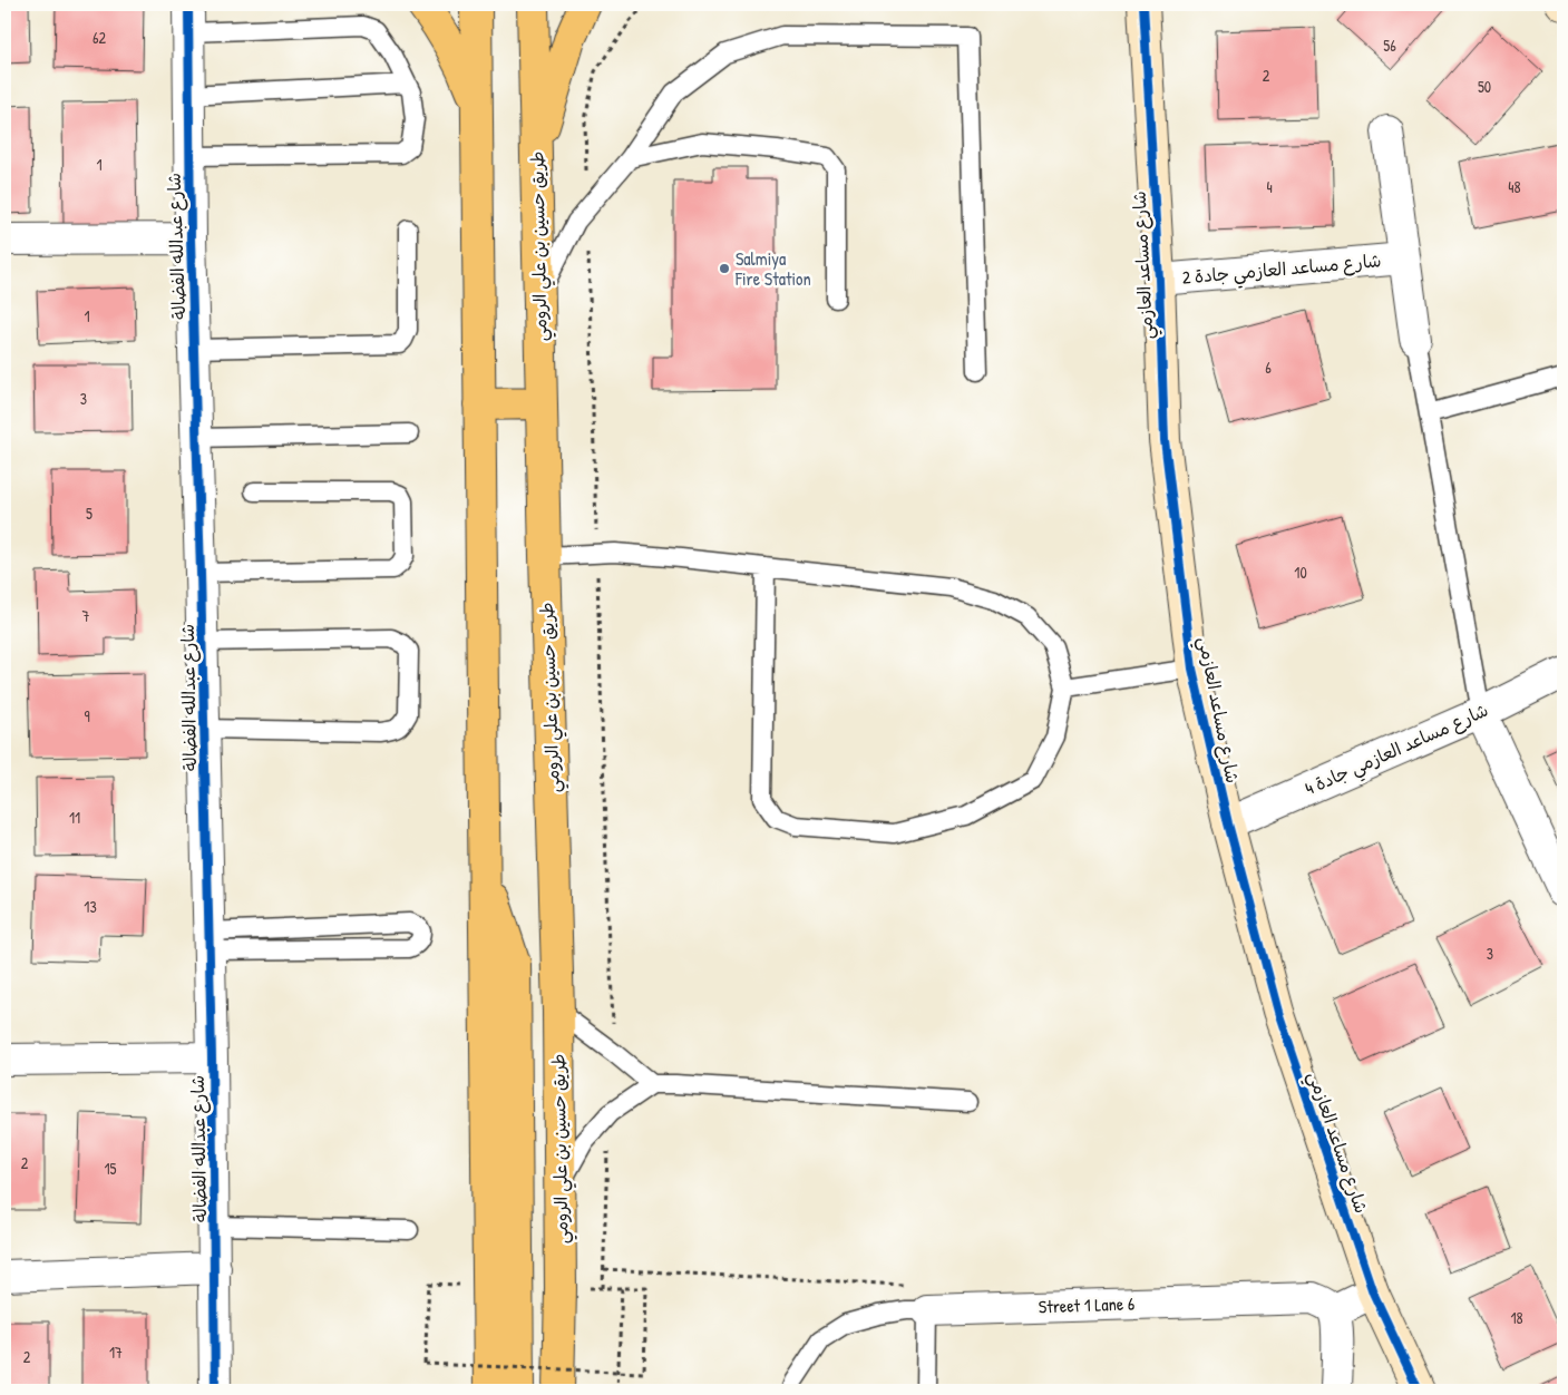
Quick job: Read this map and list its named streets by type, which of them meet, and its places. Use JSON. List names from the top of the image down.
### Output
{
  "streets": {
    "highway": ["طريق حسين بن علي الرومي"],
    "street": [
      "شارع عبدالله الفضالة",
      "شارع مساعد العازمي",
      "شارع مساعد العازمي جادة 2",
      "شارع مساعد العازمي جادة 4",
      "Street 1 Lane 6"
    ]
  },
  "crossings": [
    ["شارع مساعد العازمي", "شارع مساعد العازمي جادة 2"],
    ["شارع مساعد العازمي", "شارع مساعد العازمي جادة 4"]
  ],
  "places": ["Salmiya Fire Station"],
  "house_numbers": [
    "62",
    "56",
    "2",
    "50",
    "1",
    "4",
    "48",
    "1",
    "6",
    "3",
    "5",
    "10",
    "7",
    "9",
    "11",
    "13",
    "3",
    "2",
    "15",
    "18",
    "17",
    "2"
  ]
}
